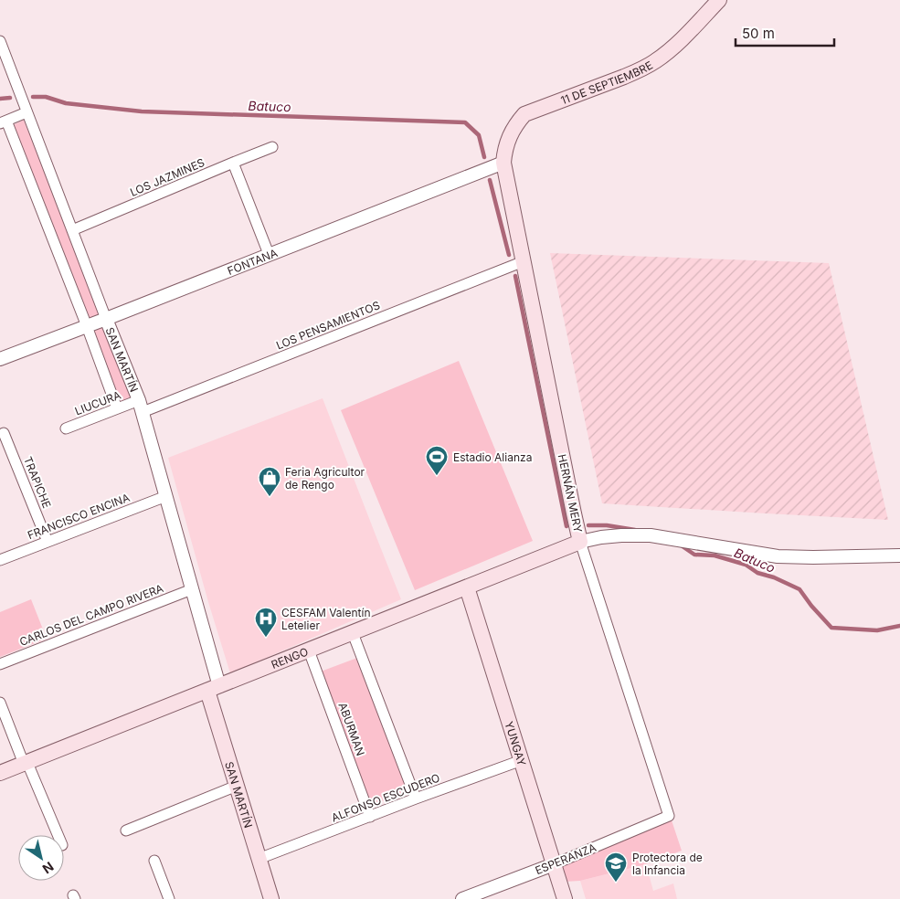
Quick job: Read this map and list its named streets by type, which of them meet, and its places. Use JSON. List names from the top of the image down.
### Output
{
  "streets": {
    "main road": [
      "11 DE SEPTIEMBRE",
      "SAN MARTÍN",
      "HERNÁN MERY",
      "RENGO",
      "YUNGAY"
    ],
    "street": [
      "LOS JAZMINES",
      "FONTANA",
      "LOS PENSAMIENTOS",
      "LIUCURA",
      "TRAPICHE",
      "FRANCISCO ENCINA",
      "CARLOS DEL CAMPO RIVERA",
      "ABURMAN",
      "ALFONSO ESCUDERO",
      "ESPERANZA"
    ]
  },
  "crossings": [
    ["11 DE SEPTIEMBRE", "FONTANA"],
    ["11 DE SEPTIEMBRE", "HERNÁN MERY"],
    ["LOS JAZMINES", "SAN MARTÍN"],
    ["FONTANA", "SAN MARTÍN"],
    ["FONTANA", "HERNÁN MERY"],
    ["LOS PENSAMIENTOS", "SAN MARTÍN"],
    ["LOS PENSAMIENTOS", "LIUCURA"],
    ["LOS PENSAMIENTOS", "HERNÁN MERY"],
    ["SAN MARTÍN", "LIUCURA"],
    ["SAN MARTÍN", "FRANCISCO ENCINA"],
    ["SAN MARTÍN", "CARLOS DEL CAMPO RIVERA"],
    ["SAN MARTÍN", "RENGO"],
    ["SAN MARTÍN", "ALFONSO ESCUDERO"],
    ["TRAPICHE", "FRANCISCO ENCINA"],
    ["HERNÁN MERY", "RENGO"],
    ["HERNÁN MERY", "ESPERANZA"],
    ["RENGO", "ABURMAN"],
    ["RENGO", "YUNGAY"],
    ["ABURMAN", "ALFONSO ESCUDERO"],
    ["YUNGAY", "ALFONSO ESCUDERO"],
    ["YUNGAY", "ESPERANZA"]
  ],
  "water": ["Batuco"],
  "places": {
    "sports": ["Estadio Alianza"],
    "shop": ["Feria Agricultor de Rengo"],
    "hospital": ["CESFAM Valentín Letelier"],
    "school or university": ["Protectora de la Infancia"]
  },
  "scale_bar": "50 m",
  "north": "bottom right"
}
